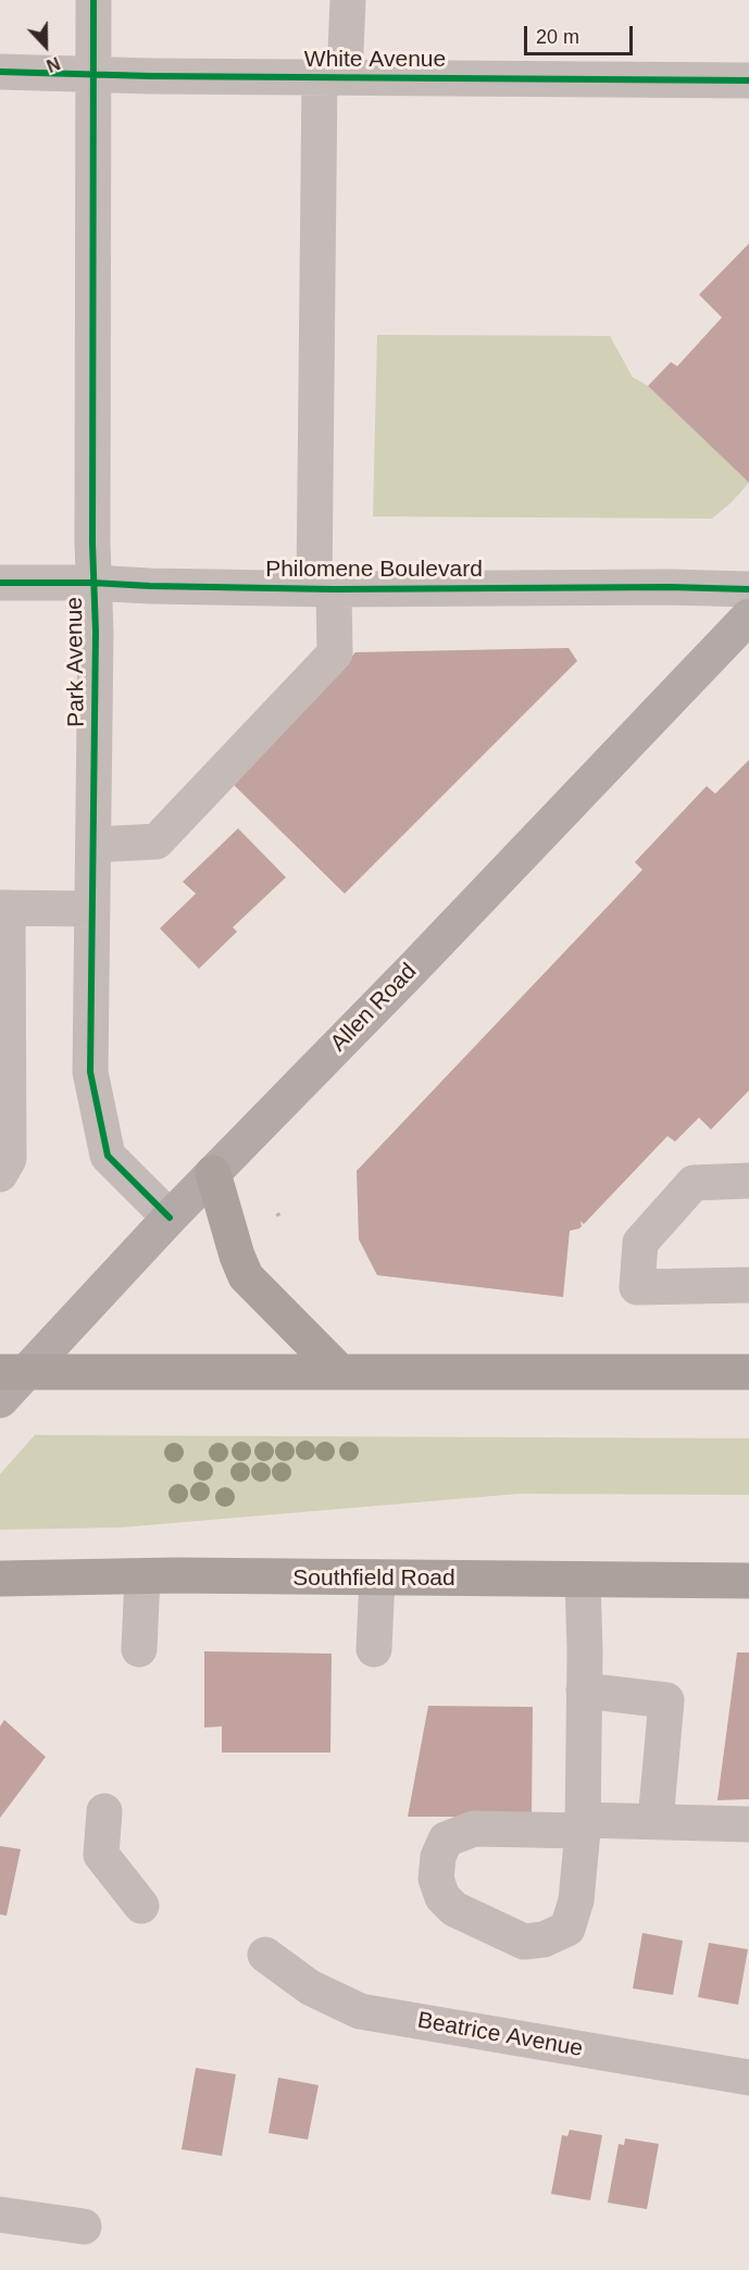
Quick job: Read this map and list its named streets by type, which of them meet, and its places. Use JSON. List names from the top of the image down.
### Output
{
  "streets": {
    "highway": ["Southfield Road"],
    "main road": ["Allen Road"],
    "street": [
      "White Avenue",
      "Philomene Boulevard",
      "Park Avenue",
      "Beatrice Avenue"
    ]
  },
  "crossings": [
    ["White Avenue", "Park Avenue"],
    ["Philomene Boulevard", "Park Avenue"],
    ["Park Avenue", "Allen Road"]
  ],
  "scale_bar": "20 m",
  "north": "bottom"
}
